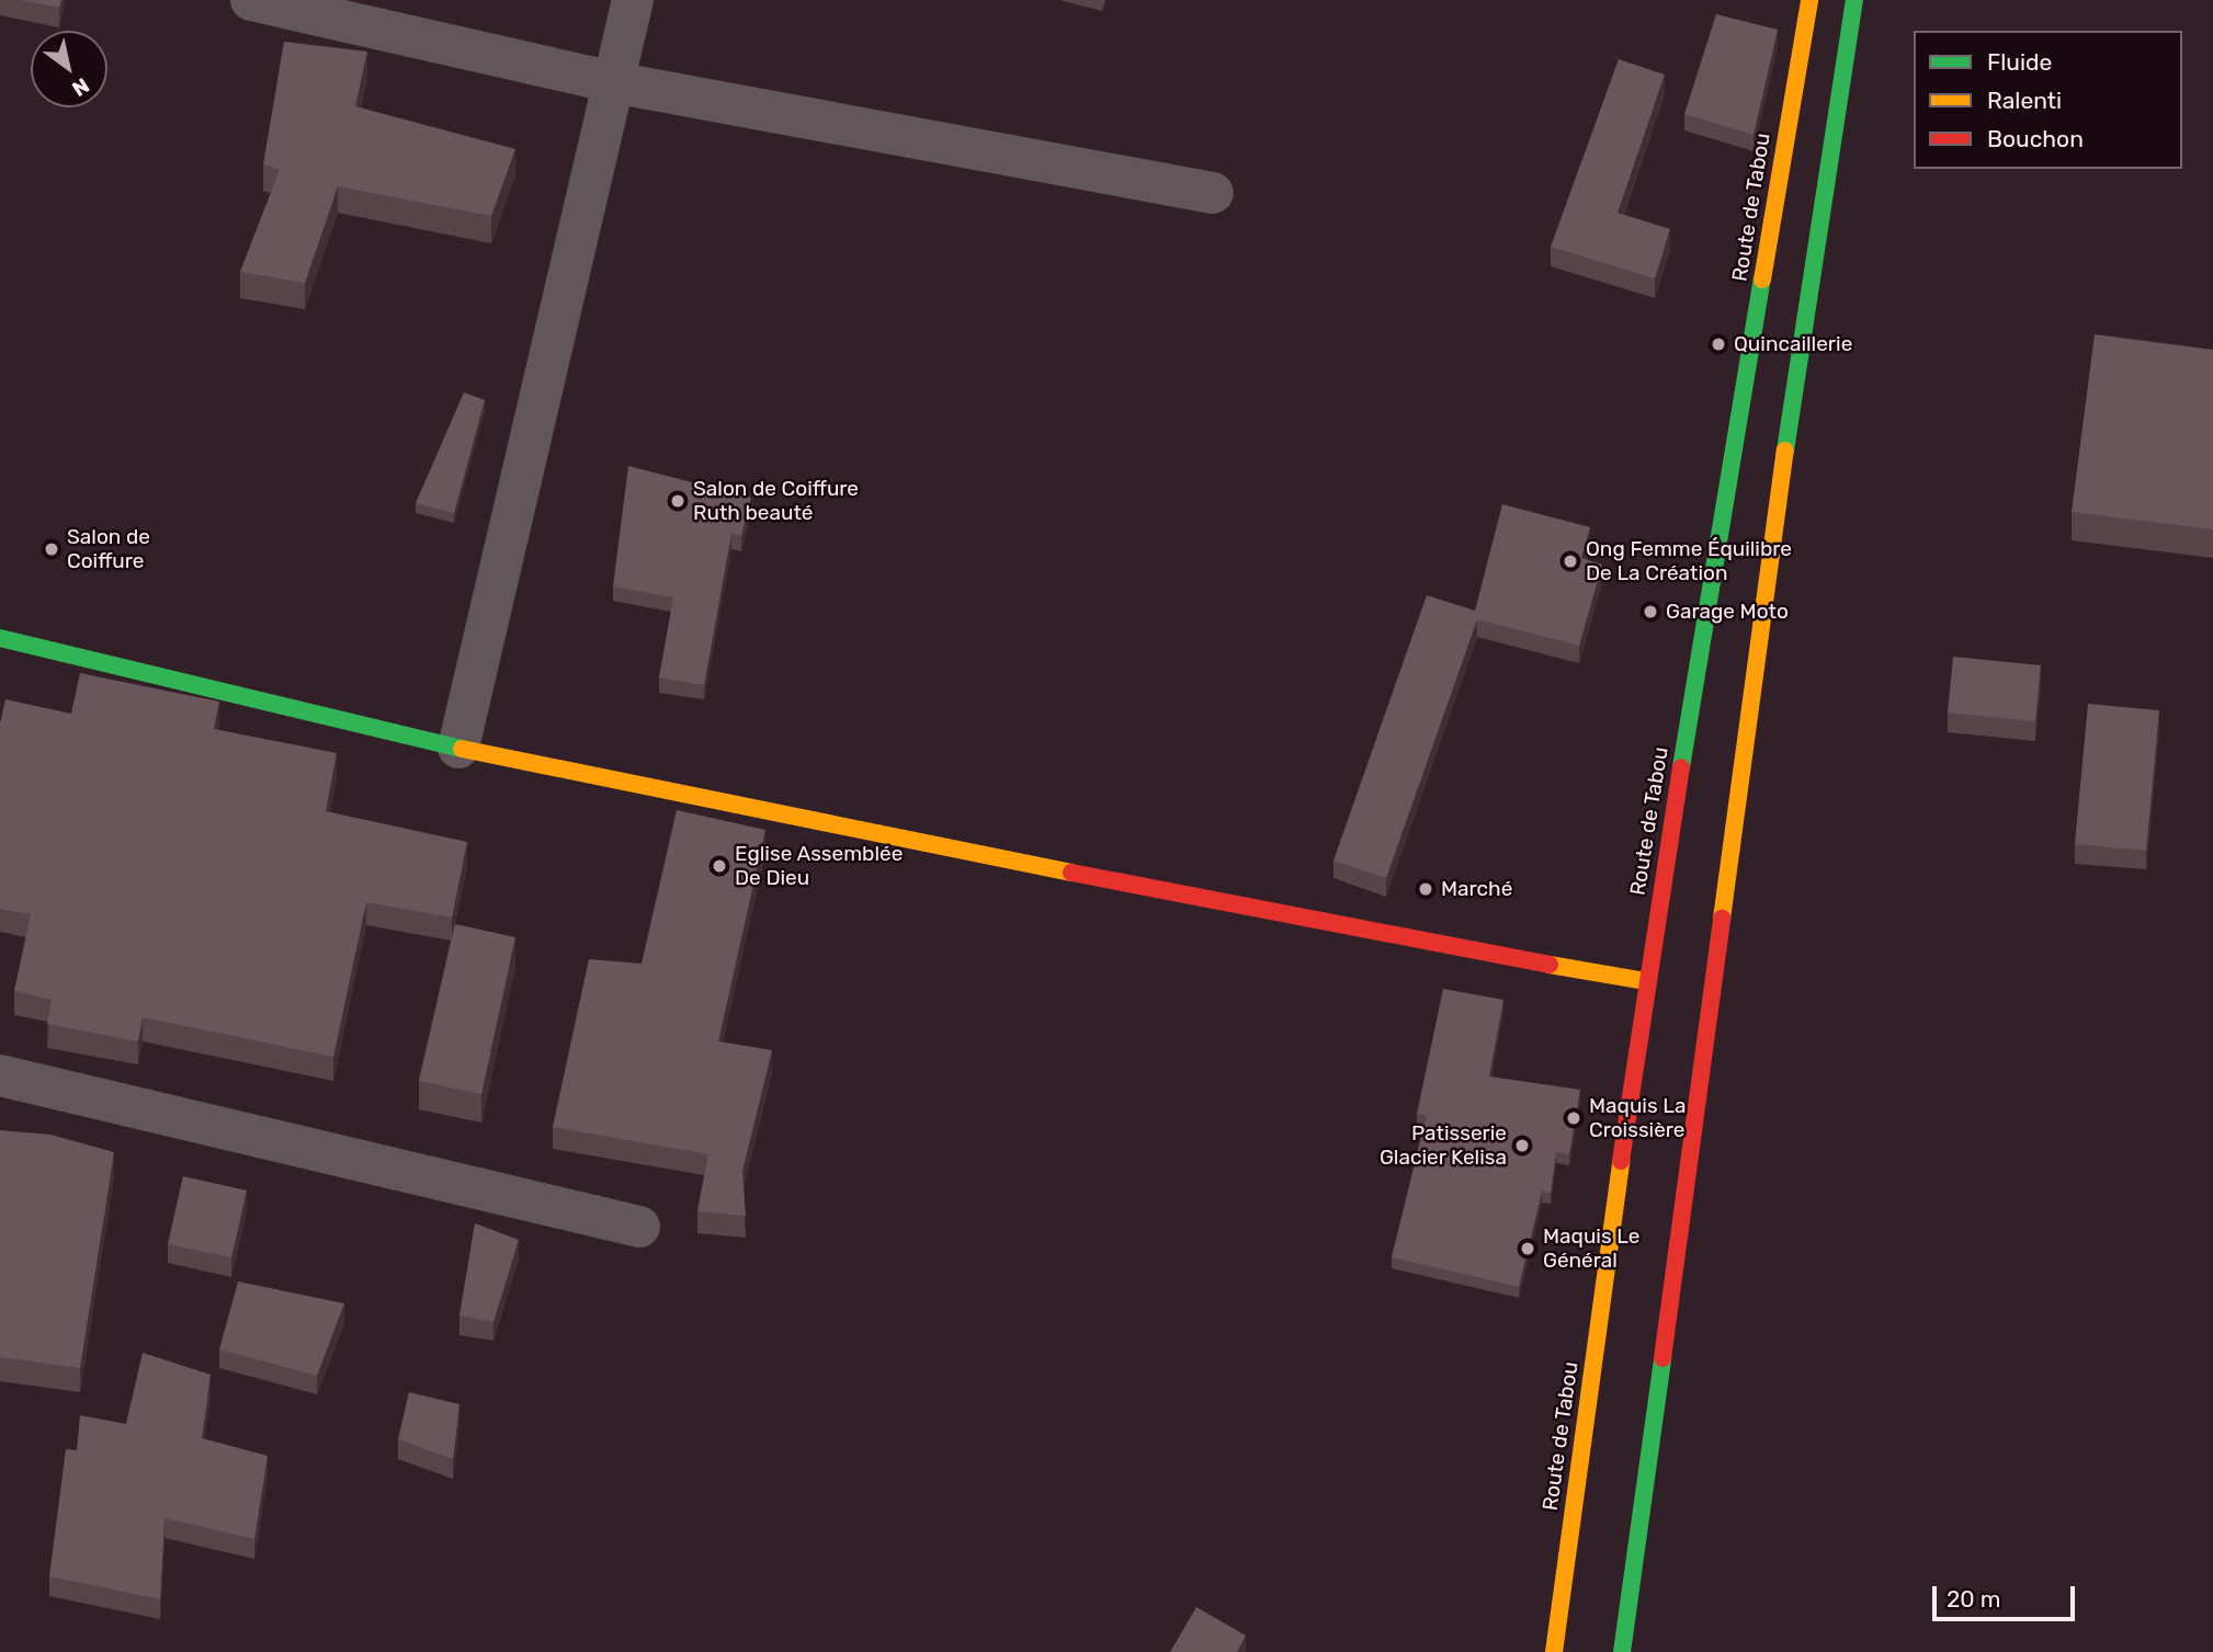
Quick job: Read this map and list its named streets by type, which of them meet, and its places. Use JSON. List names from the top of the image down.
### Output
{
  "streets": {
    "main road": ["Route de Tabou"]
  },
  "places": [
    "Quincaillerie",
    "Salon de Coiffure Ruth beauté",
    "Salon de Coiffure",
    "Ong Femme Équilibre De La Création",
    "Garage Moto",
    "Eglise Assemblée De Dieu",
    "Marché",
    "Maquis La Croissière",
    "Patisserie Glacier Kelisa",
    "Maquis Le Général"
  ],
  "legend": ["Fluide", "Ralenti", "Bouchon"],
  "scale_bar": "20 m",
  "north": "bottom right"
}
